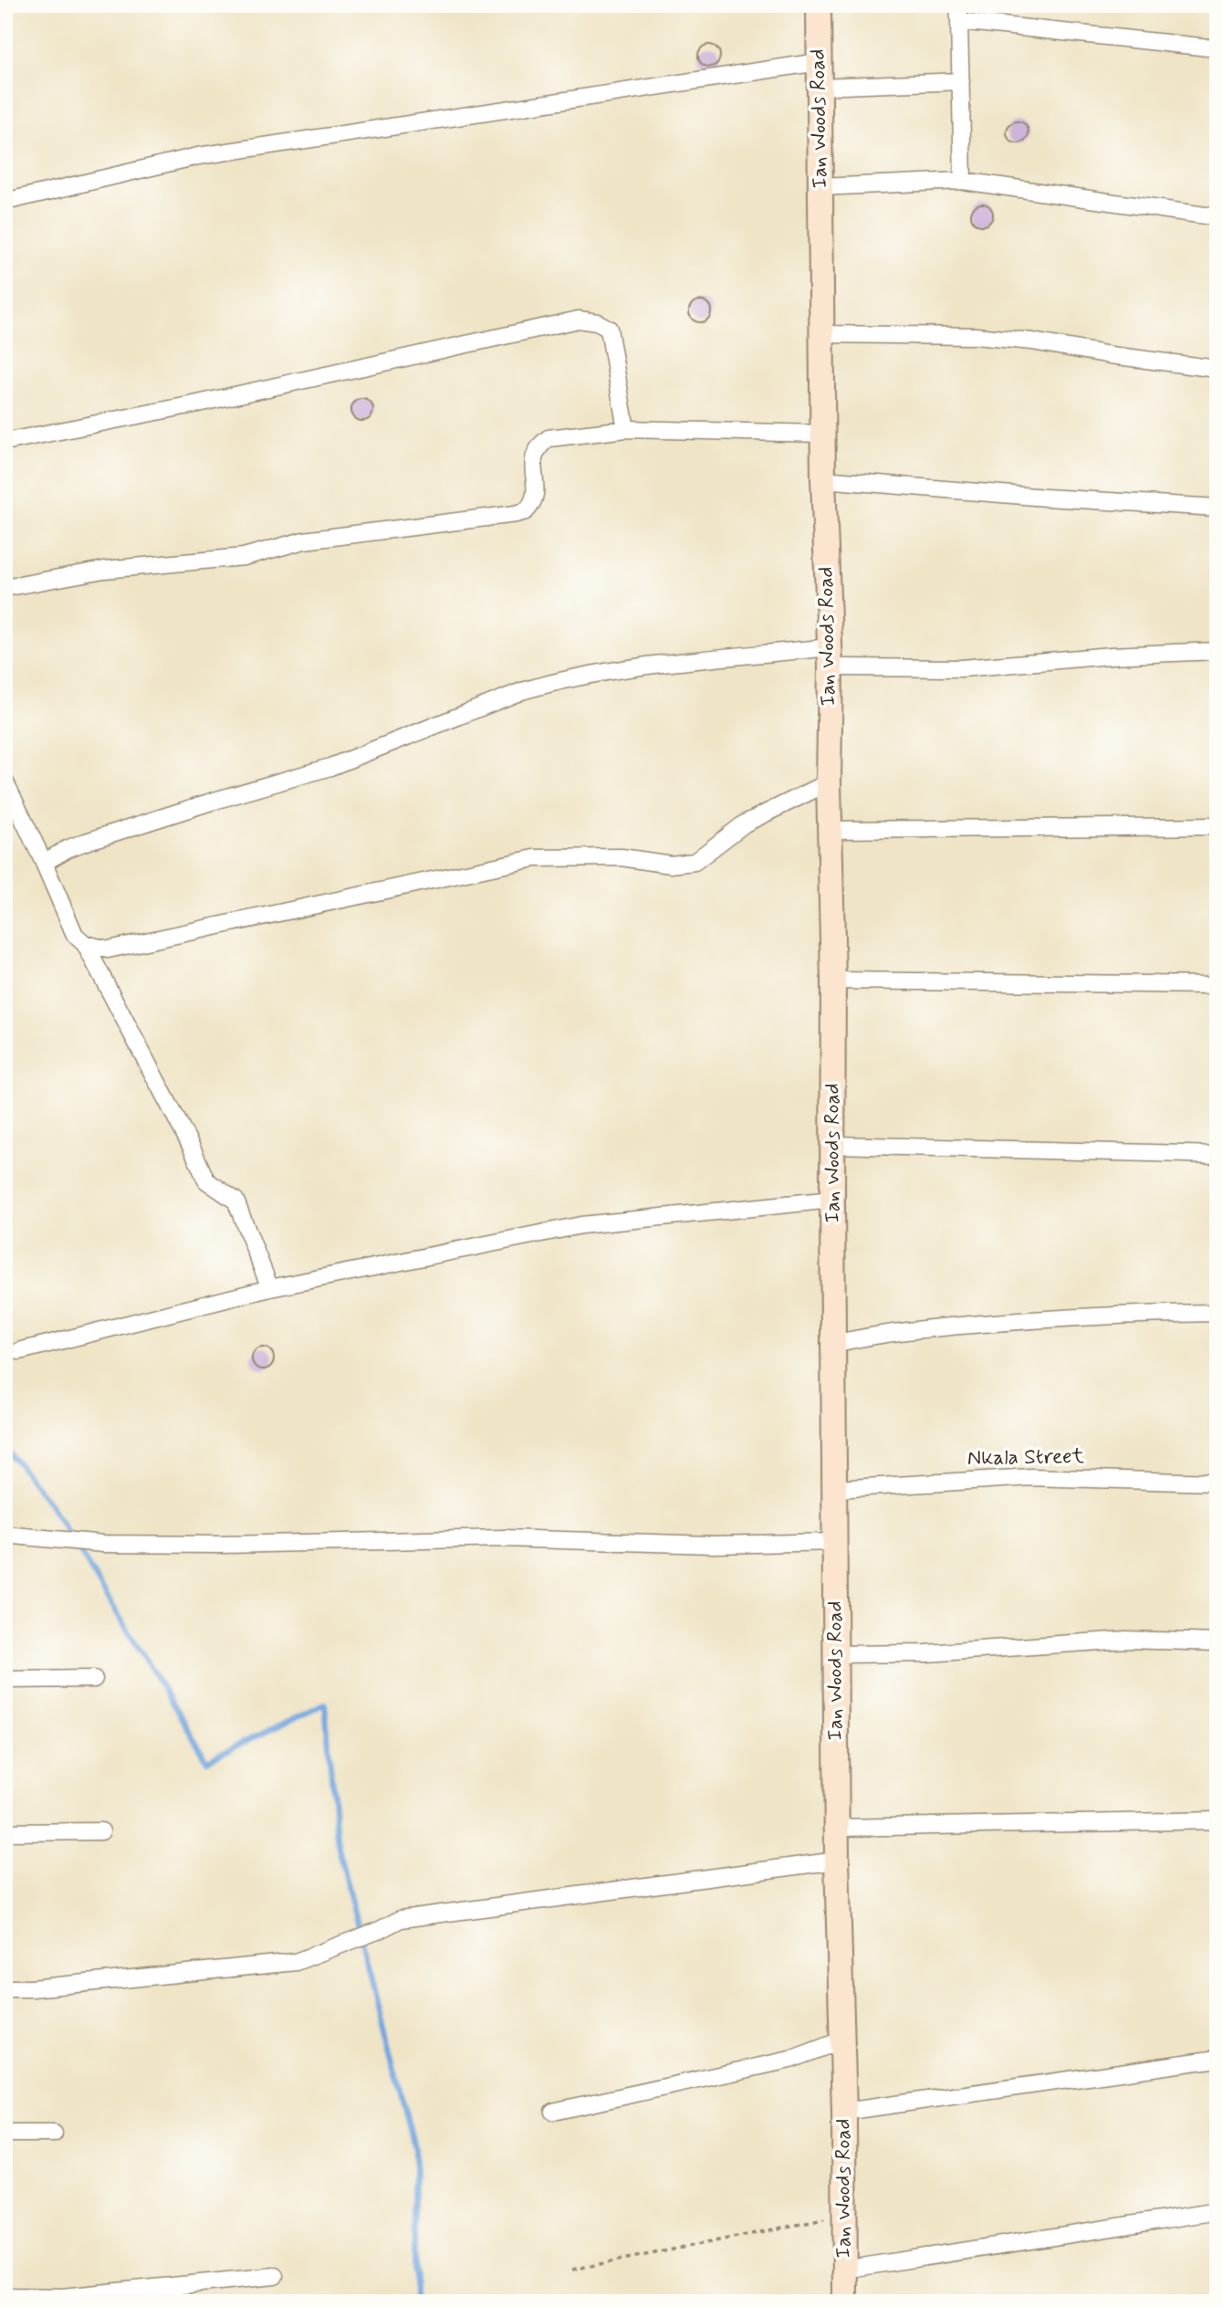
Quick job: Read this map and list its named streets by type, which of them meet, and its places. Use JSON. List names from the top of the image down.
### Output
{
  "streets": {
    "street": ["Ian Woods Road", "Nkala Street"]
  },
  "crossings": [
    ["Ian Woods Road", "Nkala Street"]
  ]
}
